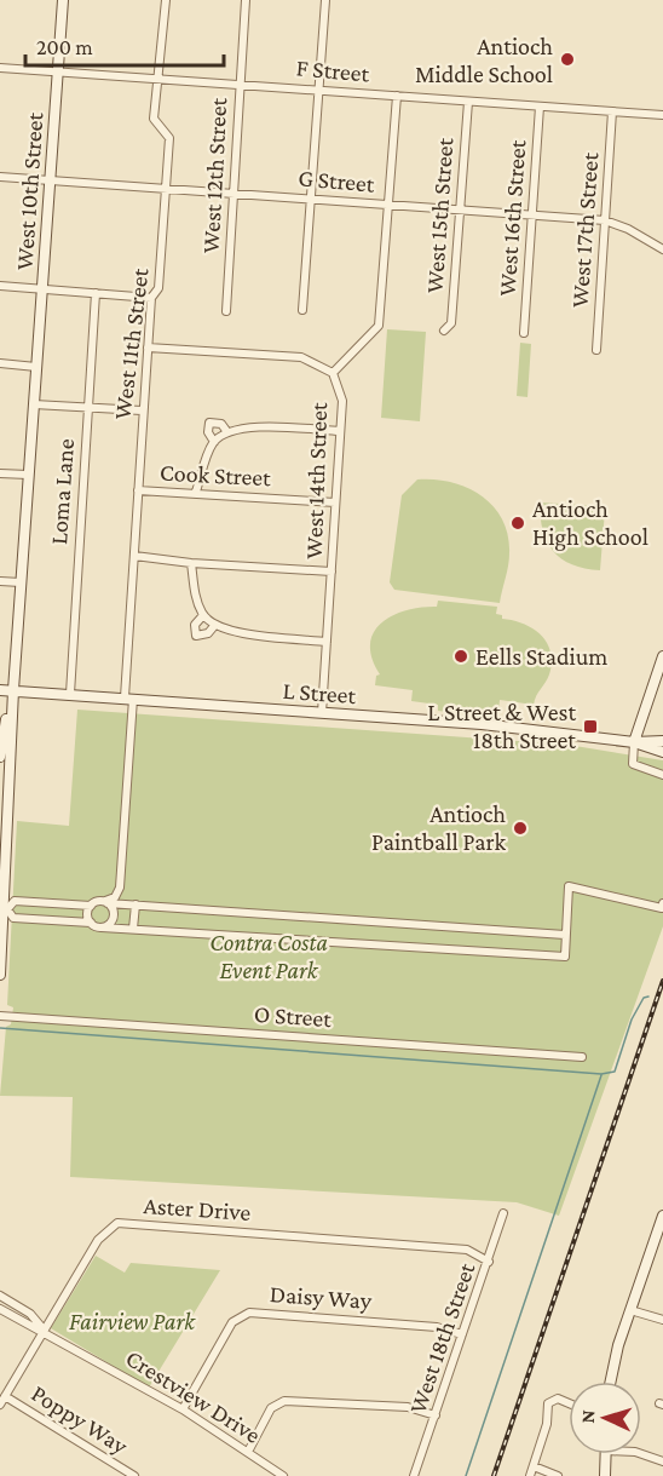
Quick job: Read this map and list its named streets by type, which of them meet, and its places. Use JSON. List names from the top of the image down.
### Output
{
  "streets": {
    "main road": ["West 10th Street", "L Street"],
    "street": [
      "F Street",
      "West 12th Street",
      "G Street",
      "West 15th Street",
      "West 16th Street",
      "West 17th Street",
      "West 11th Street",
      "Cook Street",
      "West 14th Street",
      "Loma Lane",
      "O Street",
      "Aster Drive",
      "Daisy Way",
      "West 18th Street",
      "Crestview Drive",
      "Poppy Way"
    ]
  },
  "crossings": [
    ["F Street", "West 12th Street"],
    ["F Street", "West 10th Street"],
    ["F Street", "West 15th Street"],
    ["F Street", "West 16th Street"],
    ["F Street", "West 17th Street"],
    ["F Street", "West 11th Street"],
    ["F Street", "West 14th Street"],
    ["West 12th Street", "G Street"],
    ["G Street", "West 10th Street"],
    ["G Street", "West 15th Street"],
    ["G Street", "West 16th Street"],
    ["G Street", "West 17th Street"],
    ["G Street", "West 11th Street"],
    ["G Street", "West 14th Street"],
    ["West 10th Street", "L Street"],
    ["West 11th Street", "Cook Street"],
    ["West 11th Street", "L Street"],
    ["Cook Street", "West 14th Street"],
    ["West 14th Street", "L Street"],
    ["Loma Lane", "L Street"],
    ["Aster Drive", "West 18th Street"],
    ["Aster Drive", "Crestview Drive"],
    ["Aster Drive", "Poppy Way"],
    ["Daisy Way", "West 18th Street"],
    ["Daisy Way", "Crestview Drive"]
  ],
  "parks": ["Contra Costa Event Park", "Fairview Park"],
  "places": {
    "other": [
      "Antioch Middle School",
      "Antioch High School",
      "Eells Stadium",
      "Antioch Paintball Park"
    ],
    "transit": ["L Street & West 18th Street"]
  },
  "scale_bar": "200 m",
  "north": "left"
}
